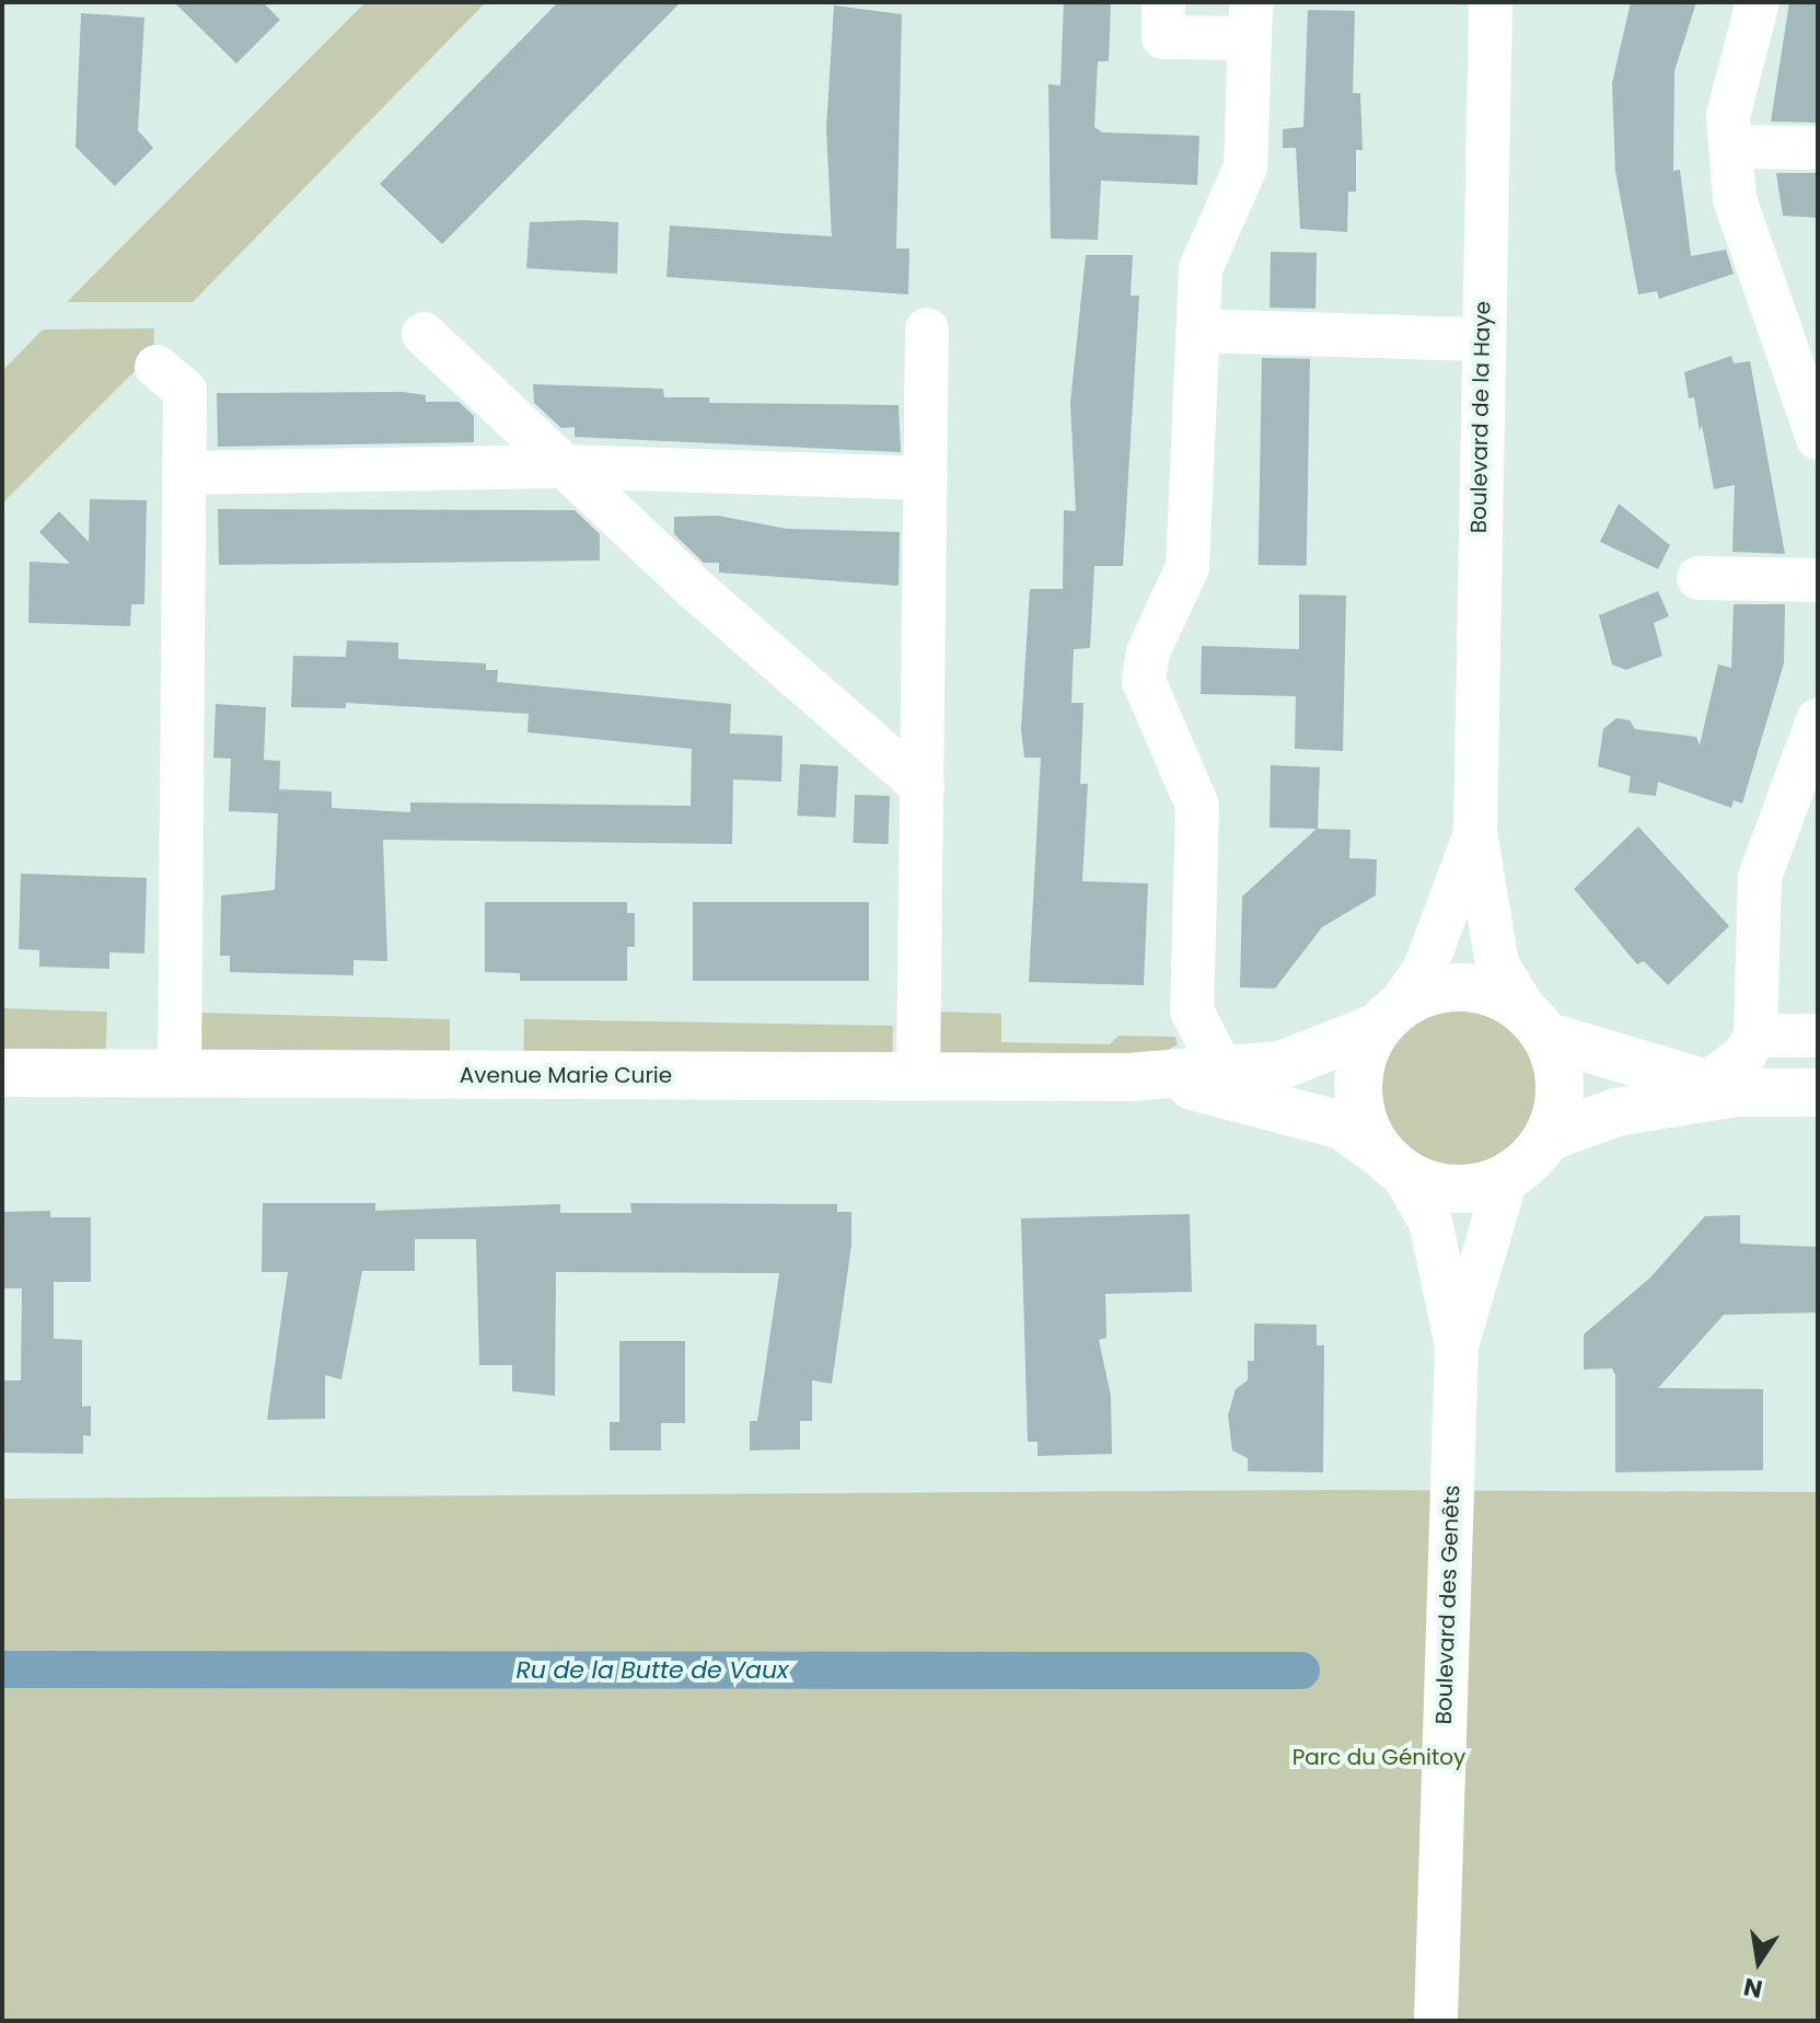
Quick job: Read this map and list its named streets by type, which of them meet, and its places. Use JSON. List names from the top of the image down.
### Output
{
  "streets": {
    "main road": ["Avenue Marie Curie"],
    "street": ["Boulevard de la Haye", "Boulevard des Genêts"]
  },
  "crossings": [
    ["Boulevard de la Haye", "Avenue Marie Curie"],
    ["Boulevard de la Haye", "Boulevard des Genêts"],
    ["Avenue Marie Curie", "Boulevard des Genêts"]
  ],
  "water": ["Ru de la Butte de Vaux"],
  "parks": ["Parc du Génitoy"],
  "north": "bottom"
}
